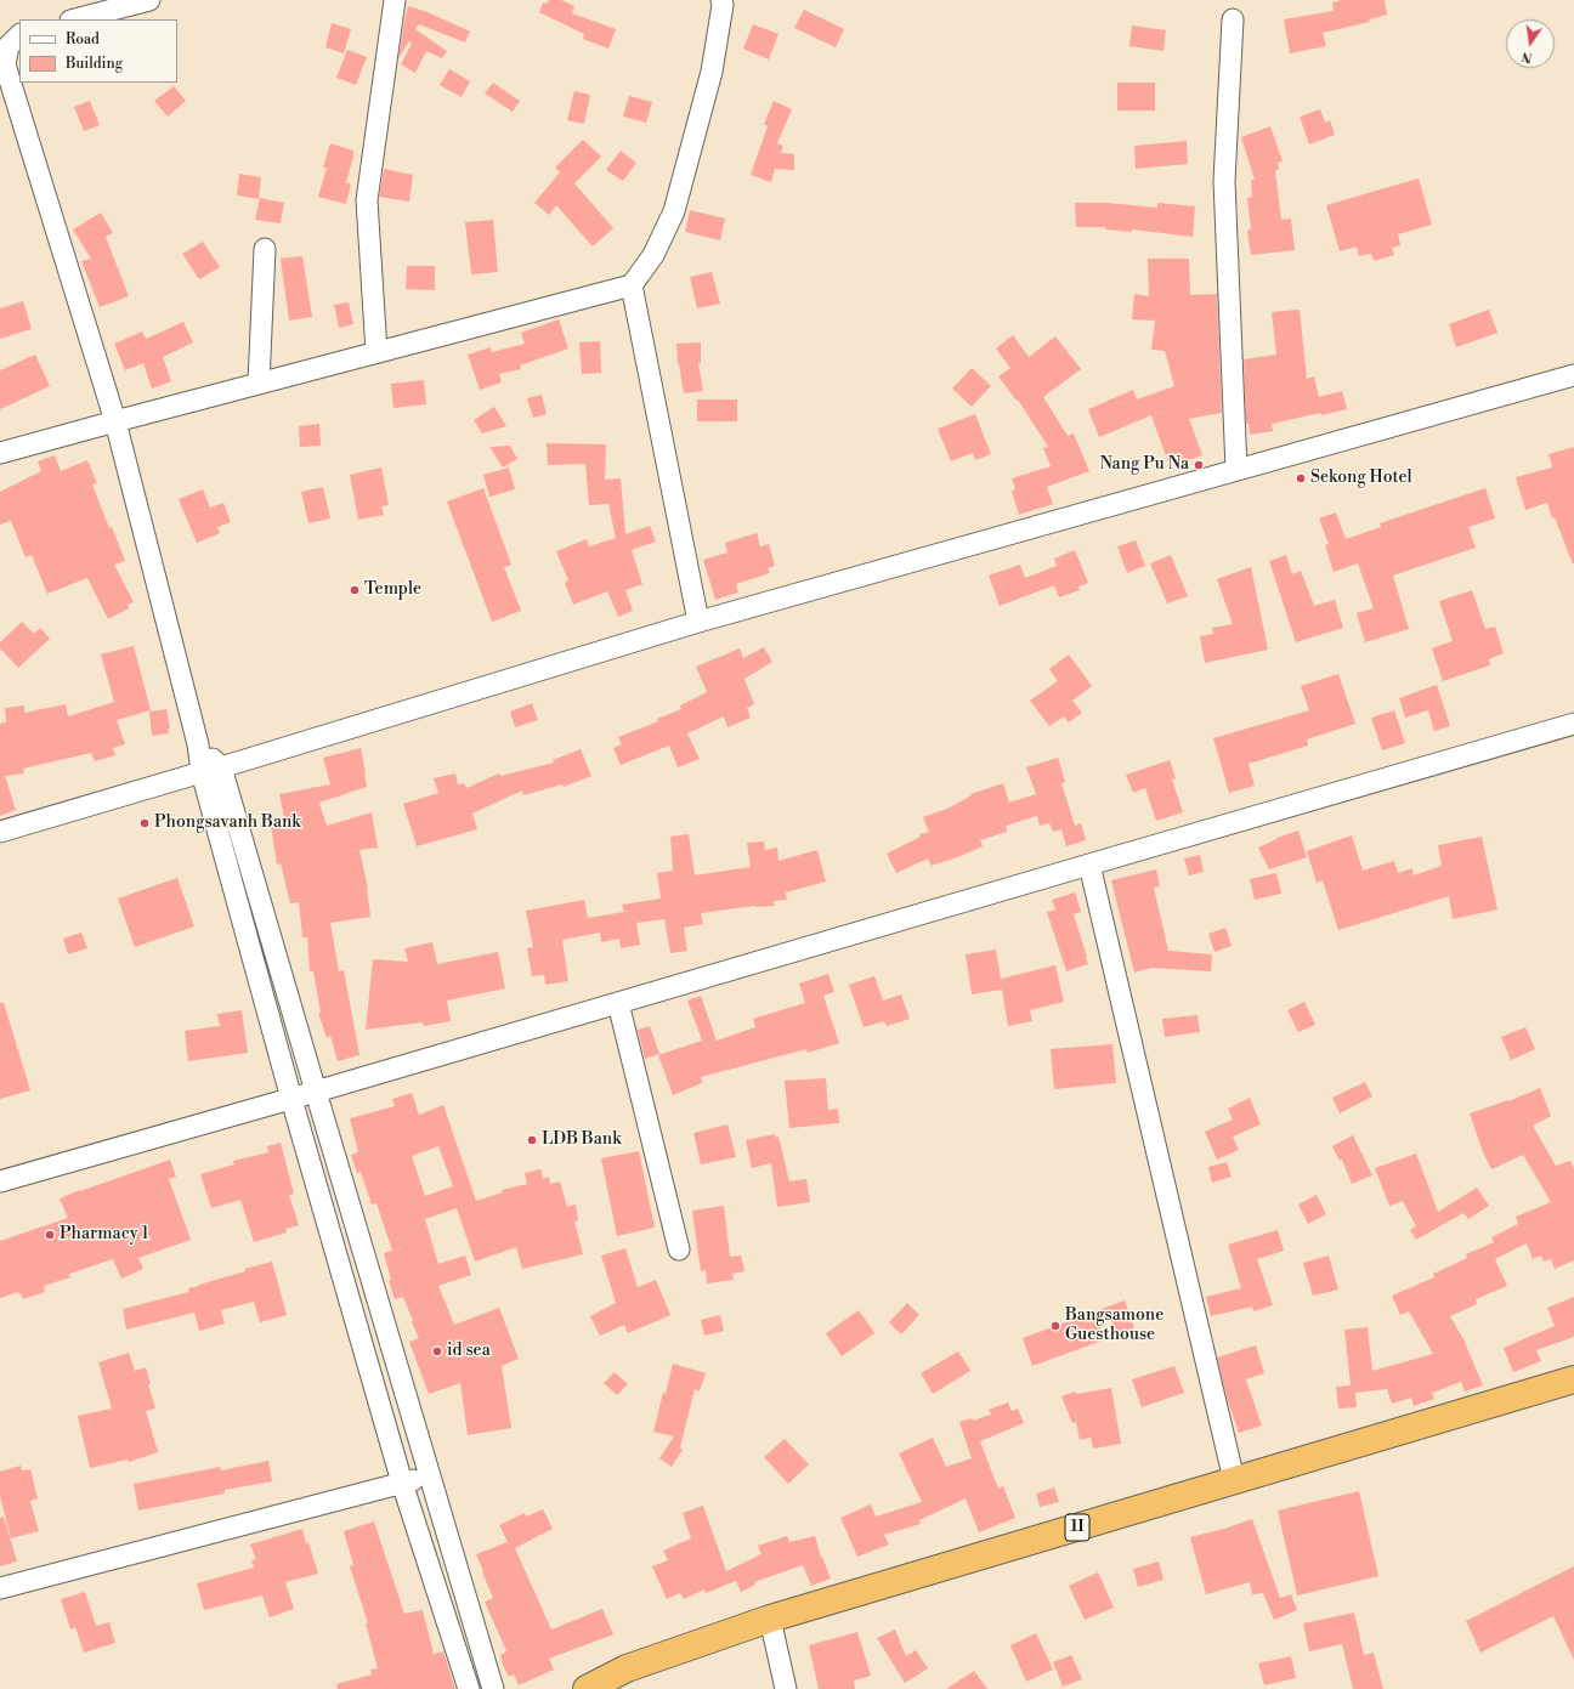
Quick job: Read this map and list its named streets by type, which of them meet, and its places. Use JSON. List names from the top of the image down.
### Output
{
  "streets": {
    "highway": ["1I"]
  },
  "places": [
    "Nang Pu Na",
    "Sekong Hotel",
    "Temple",
    "Phongsavanh Bank",
    "LDB Bank",
    "Pharmacy 1",
    "Bangsamone Guesthouse",
    "id sea"
  ],
  "legend": ["Road", "Building"],
  "north": "bottom"
}
